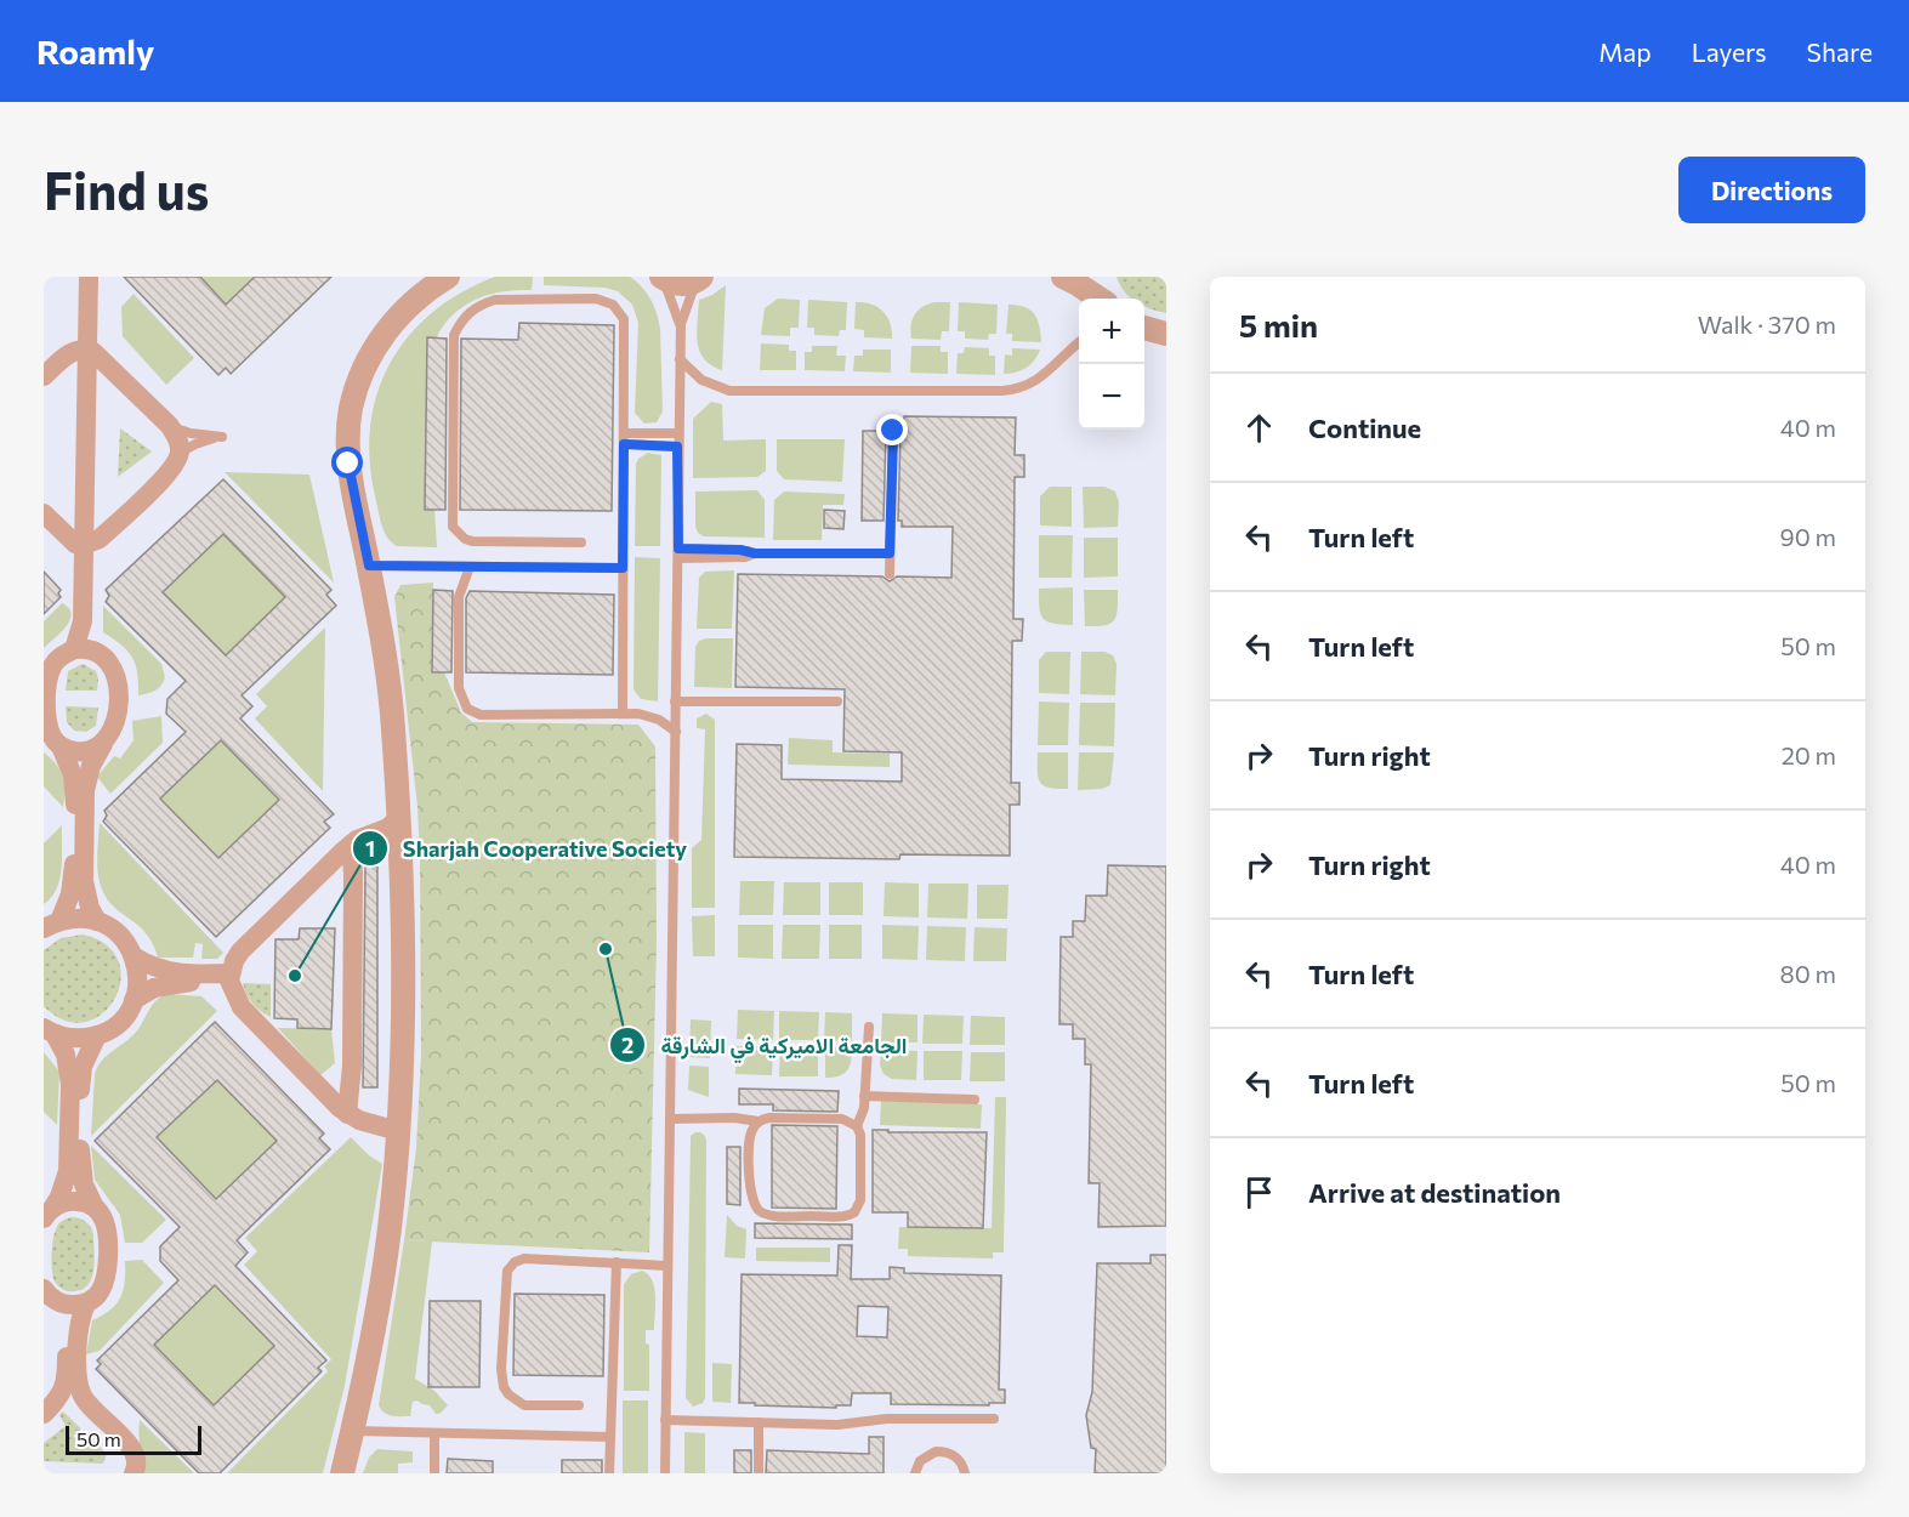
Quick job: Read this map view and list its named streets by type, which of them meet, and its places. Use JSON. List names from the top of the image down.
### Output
{
  "places": ["الجامعة الاميركية في الشارقة", "Sharjah Cooperative Society"],
  "scale_bar": "50 m",
  "page": {
    "header": "Roamly",
    "nav": ["Map", "Layers", "Share"],
    "buttons": "Directions",
    "title": "Find us",
    "heading": ["5 min", "Walk · 370 m"],
    "map_buttons": ["+", "−"],
    "list": [
      ["Continue", "40 m"],
      ["Turn left", "90 m"],
      ["Turn left", "50 m"],
      ["Turn right", "20 m"],
      ["Turn right", "40 m"],
      ["Turn left", "80 m"],
      ["Turn left", "50 m"],
      "Arrive at destination"
    ],
    "scale": "50 m"
  }
}
